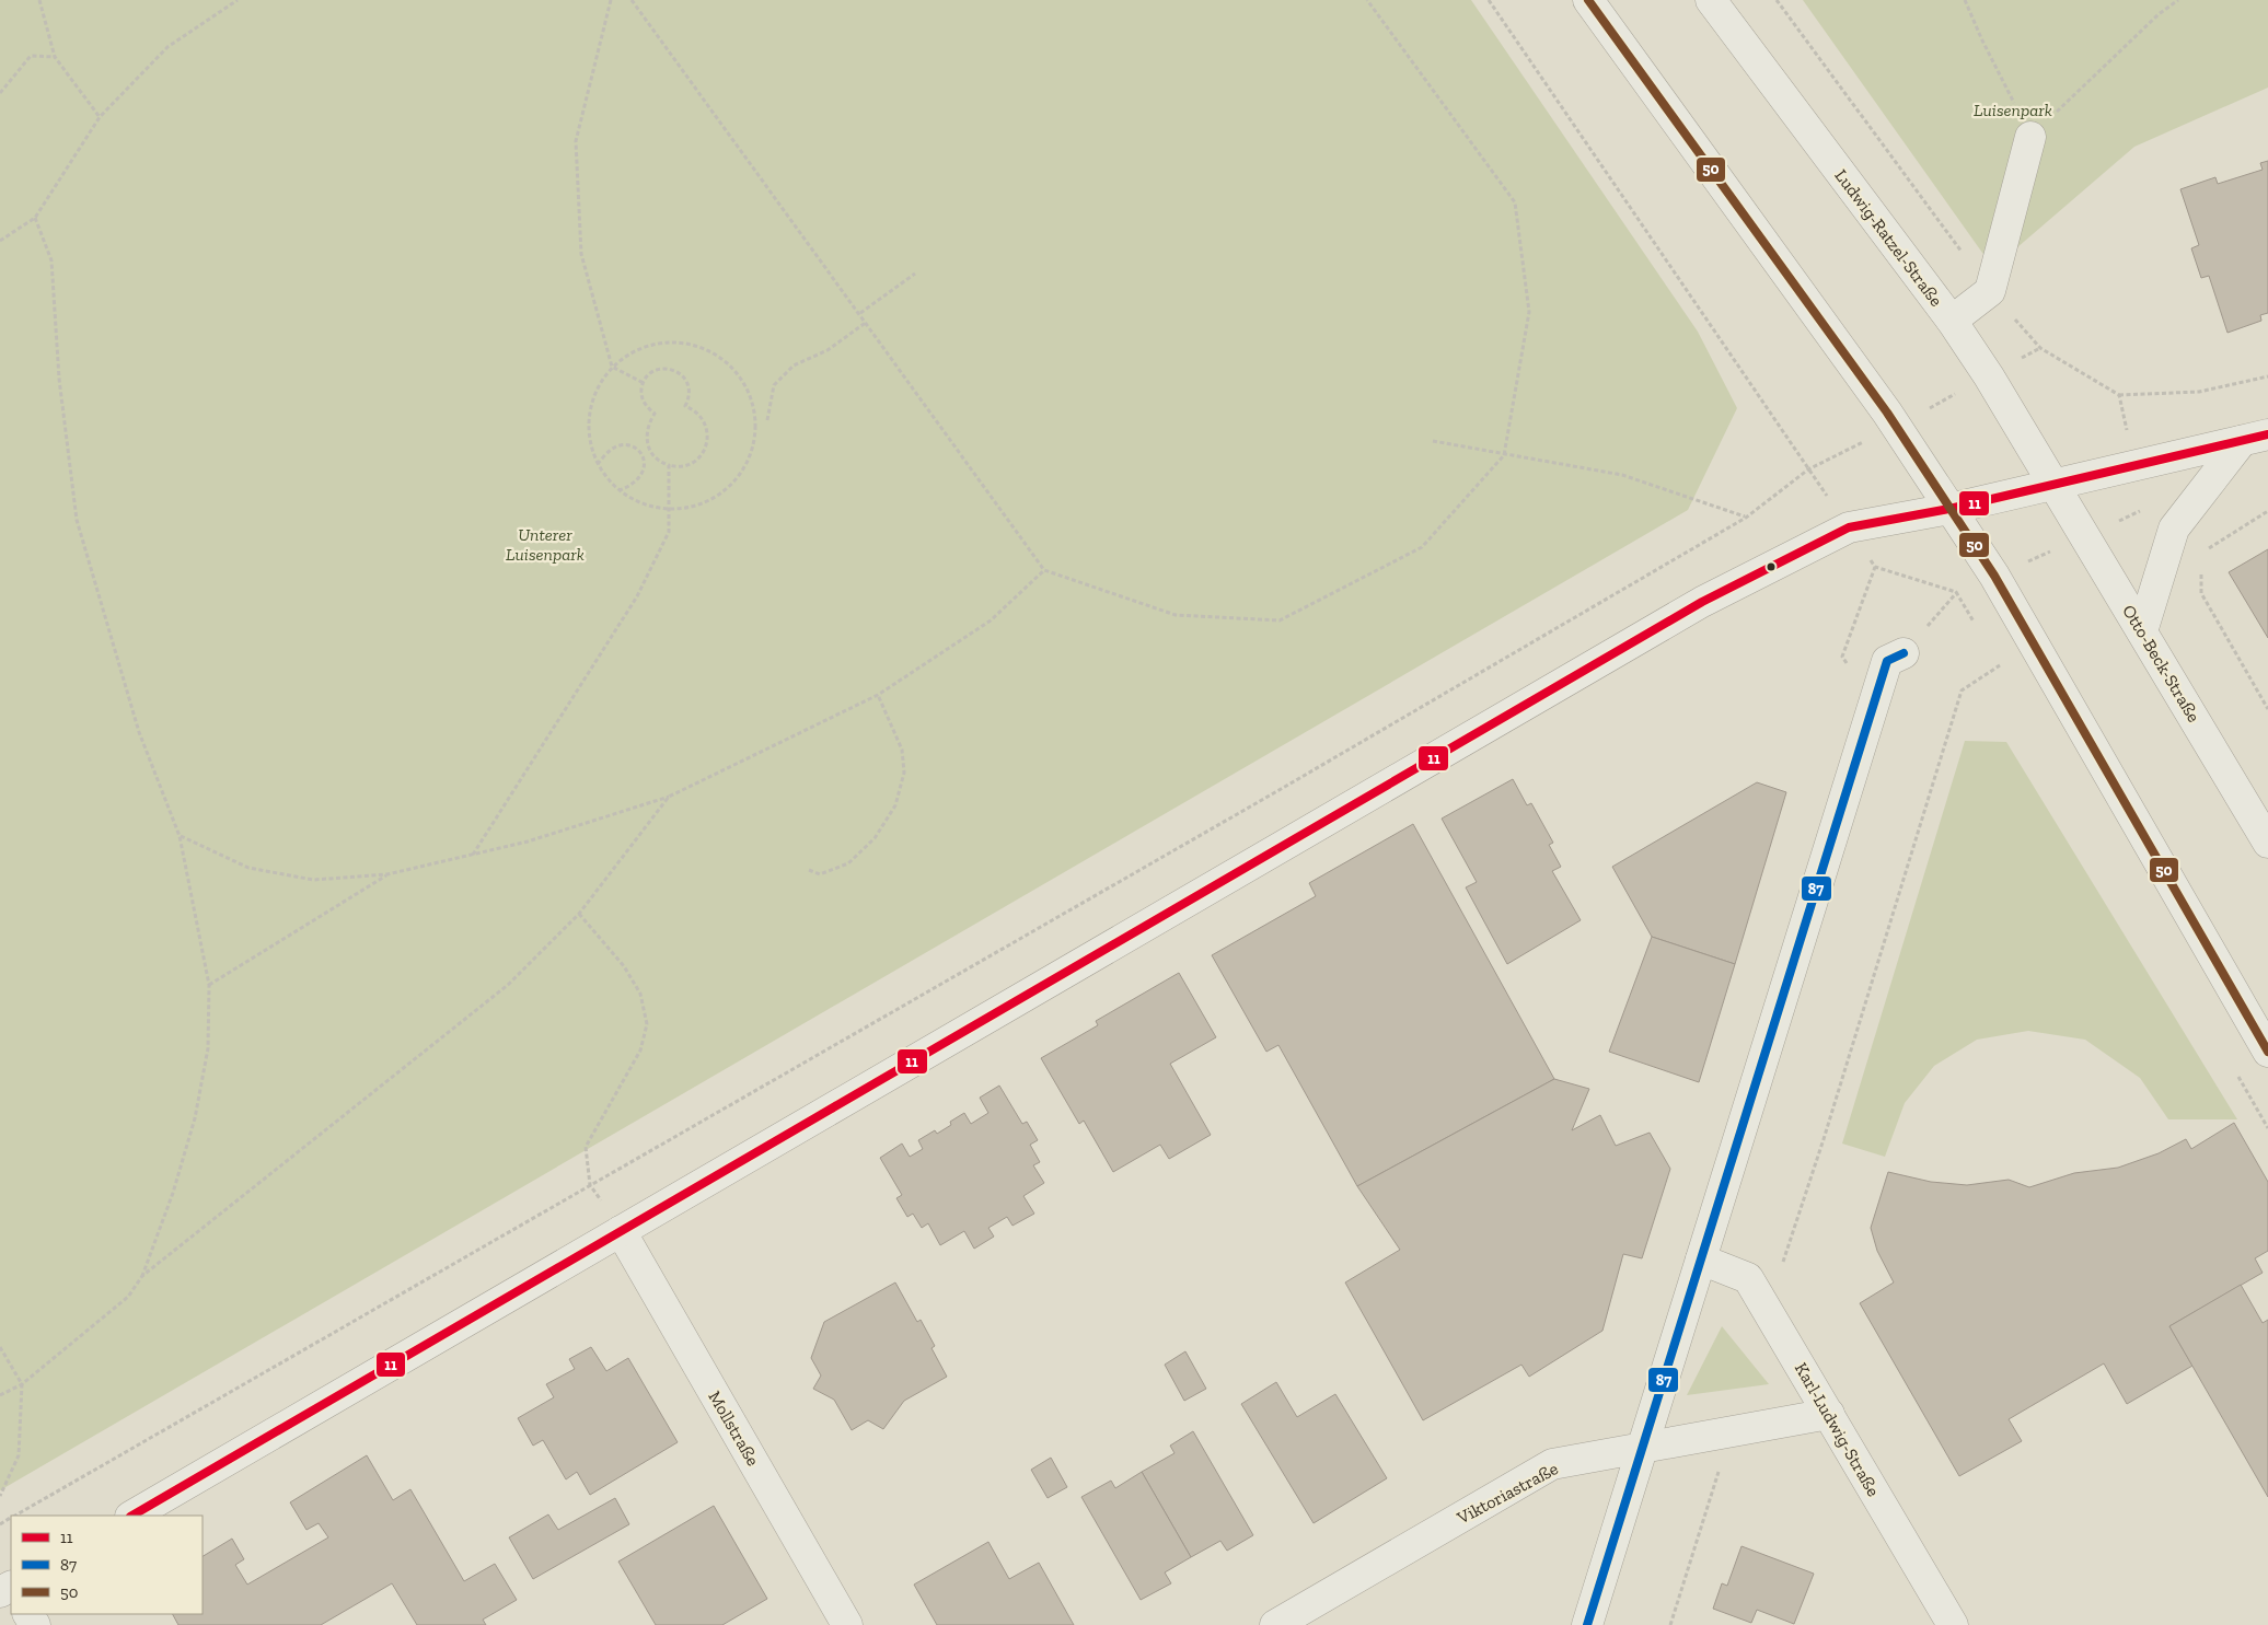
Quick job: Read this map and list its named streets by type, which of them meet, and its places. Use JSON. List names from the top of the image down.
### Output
{
  "streets": {
    "street": [
      "Ludwig-Ratzel-Straße",
      "Otto-Beck-Straße",
      "Mollstraße",
      "Karl-Ludwig-Straße",
      "Viktoriastraße"
    ]
  },
  "crossings": [
    ["Ludwig-Ratzel-Straße", "Otto-Beck-Straße"],
    ["Karl-Ludwig-Straße", "Viktoriastraße"]
  ],
  "parks": ["Luisenpark", "Unterer Luisenpark"],
  "lines": ["transit line 50", "transit line 11", "transit line 87"],
  "legend": ["11", "87", "50"]
}
